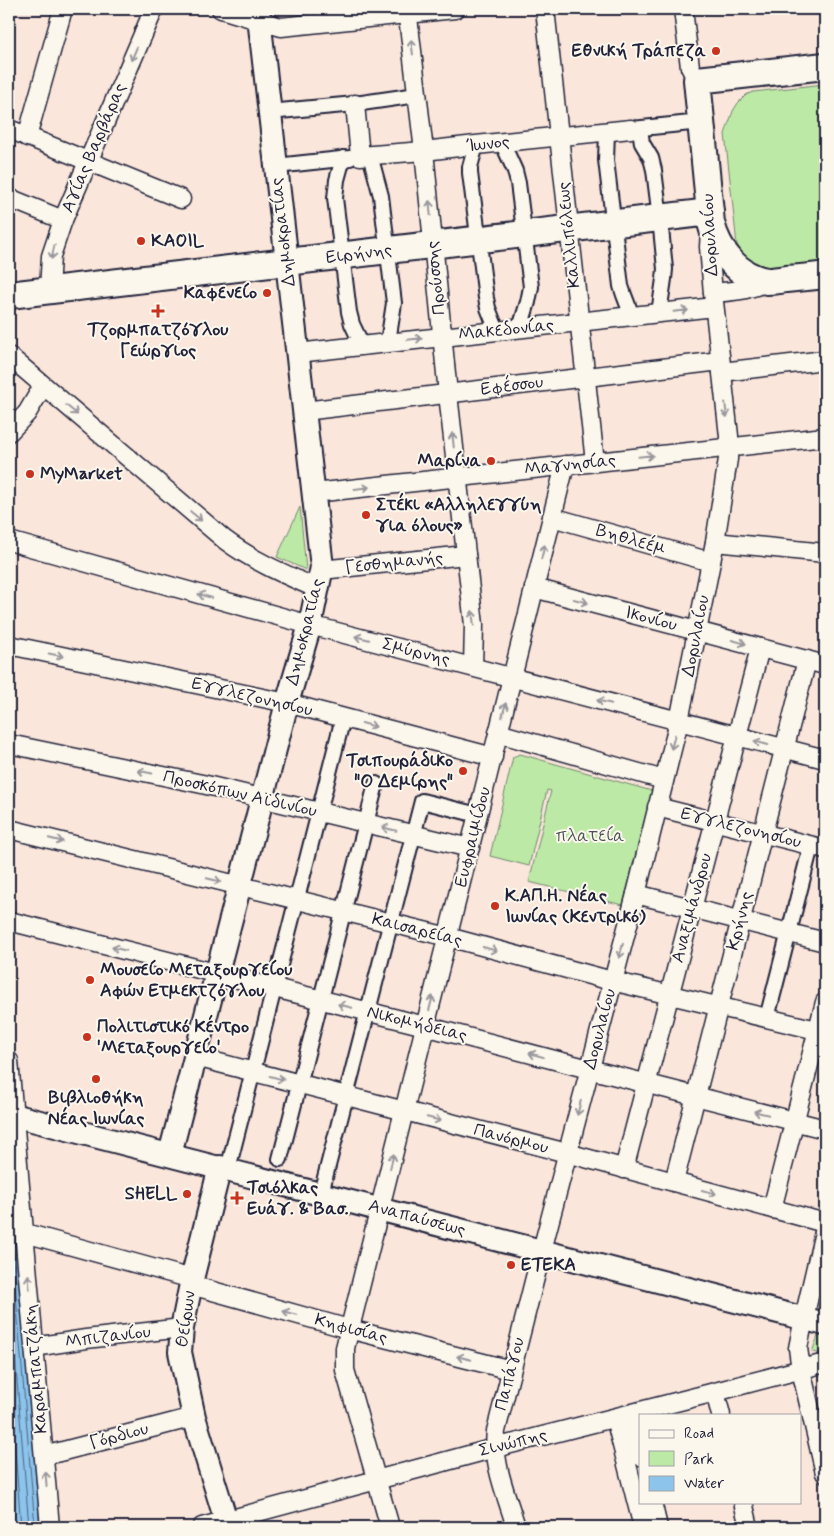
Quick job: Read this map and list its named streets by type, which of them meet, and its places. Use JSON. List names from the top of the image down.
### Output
{
  "streets": {
    "main road": ["Δορυλαίου", "Ειρήνης", "Μακεδονίας"],
    "street": [
      "Ίωνος",
      "Αγίας Βαρβάρας",
      "Δημοκρατίας",
      "Καλλιπόλεως",
      "Προύσσης",
      "Εφέσσου",
      "Μαγνησίας",
      "Βηθλεέμ",
      "Γεσθημανής",
      "Ικονίου",
      "Σμύρνης",
      "Εγγλεζονησίου",
      "Προσκόπων Αϊδινίου",
      "Ευφραιμίδου",
      "Αναξιμάνδρου",
      "Κρήνης",
      "Καισαρείας",
      "Νικομήδειας",
      "Πανόρμου",
      "Αναπαύσεως",
      "Θείρων",
      "Κηφισίας",
      "Μπιζανίου",
      "Καραμπατζάκη",
      "Παπάγου",
      "Γόρδιου",
      "Σινώπης"
    ]
  },
  "crossings": [
    ["Ίωνος", "Δημοκρατίας"],
    ["Ίωνος", "Καλλιπόλεως"],
    ["Ίωνος", "Δορυλαίου"],
    ["Ίωνος", "Προύσσης"],
    ["Αγίας Βαρβάρας", "Ειρήνης"],
    ["Δημοκρατίας", "Ειρήνης"],
    ["Δημοκρατίας", "Μακεδονίας"],
    ["Δημοκρατίας", "Εφέσσου"],
    ["Δημοκρατίας", "Μαγνησίας"],
    ["Δημοκρατίας", "Γεσθημανής"],
    ["Δημοκρατίας", "Σμύρνης"],
    ["Δημοκρατίας", "Εγγλεζονησίου"],
    ["Δημοκρατίας", "Προσκόπων Αϊδινίου"],
    ["Δημοκρατίας", "Καισαρείας"],
    ["Δημοκρατίας", "Νικομήδειας"],
    ["Δημοκρατίας", "Πανόρμου"],
    ["Δημοκρατίας", "Αναπαύσεως"],
    ["Καλλιπόλεως", "Ειρήνης"],
    ["Καλλιπόλεως", "Μακεδονίας"],
    ["Καλλιπόλεως", "Εφέσσου"],
    ["Καλλιπόλεως", "Μαγνησίας"],
    ["Δορυλαίου", "Ειρήνης"],
    ["Δορυλαίου", "Μακεδονίας"],
    ["Δορυλαίου", "Εφέσσου"],
    ["Δορυλαίου", "Μαγνησίας"],
    ["Δορυλαίου", "Βηθλεέμ"],
    ["Δορυλαίου", "Ικονίου"],
    ["Δορυλαίου", "Σμύρνης"],
    ["Δορυλαίου", "Εγγλεζονησίου"],
    ["Δορυλαίου", "Καισαρείας"],
    ["Δορυλαίου", "Νικομήδειας"],
    ["Δορυλαίου", "Πανόρμου"],
    ["Δορυλαίου", "Αναπαύσεως"],
    ["Δορυλαίου", "Παπάγου"],
    ["Ειρήνης", "Προύσσης"],
    ["Προύσσης", "Μακεδονίας"],
    ["Προύσσης", "Εφέσσου"],
    ["Προύσσης", "Μαγνησίας"],
    ["Προύσσης", "Γεσθημανής"],
    ["Προύσσης", "Σμύρνης"],
    ["Μαγνησίας", "Ευφραιμίδου"],
    ["Βηθλεέμ", "Ευφραιμίδου"],
    ["Ικονίου", "Ευφραιμίδου"],
    ["Ικονίου", "Αναξιμάνδρου"],
    ["Ικονίου", "Κρήνης"],
    ["Σμύρνης", "Ευφραιμίδου"],
    ["Σμύρνης", "Αναξιμάνδρου"],
    ["Σμύρνης", "Κρήνης"],
    ["Εγγλεζονησίου", "Ευφραιμίδου"],
    ["Εγγλεζονησίου", "Αναξιμάνδρου"],
    ["Εγγλεζονησίου", "Κρήνης"],
    ["Προσκόπων Αϊδινίου", "Ευφραιμίδου"],
    ["Ευφραιμίδου", "Καισαρείας"],
    ["Ευφραιμίδου", "Νικομήδειας"],
    ["Ευφραιμίδου", "Πανόρμου"],
    ["Ευφραιμίδου", "Αναπαύσεως"],
    ["Ευφραιμίδου", "Κηφισίας"],
    ["Ευφραιμίδου", "Σινώπης"],
    ["Αναξιμάνδρου", "Καισαρείας"],
    ["Αναξιμάνδρου", "Νικομήδειας"],
    ["Αναξιμάνδρου", "Πανόρμου"],
    ["Κρήνης", "Καισαρείας"],
    ["Κρήνης", "Νικομήδειας"],
    ["Κρήνης", "Πανόρμου"],
    ["Αναπαύσεως", "Θείρων"],
    ["Αναπαύσεως", "Καραμπατζάκη"],
    ["Αναπαύσεως", "Παπάγου"],
    ["Θείρων", "Κηφισίας"],
    ["Θείρων", "Μπιζανίου"],
    ["Θείρων", "Γόρδιου"],
    ["Θείρων", "Σινώπης"],
    ["Κηφισίας", "Καραμπατζάκη"],
    ["Κηφισίας", "Παπάγου"],
    ["Μπιζανίου", "Καραμπατζάκη"],
    ["Καραμπατζάκη", "Γόρδιου"],
    ["Παπάγου", "Σινώπης"]
  ],
  "one_way": [
    "Μαγνησίας",
    "Εγγλεζονησίου",
    "Προσκόπων Αϊδινίου",
    "Καισαρείας",
    "Νικομήδειας",
    "Πανόρμου",
    "Κηφισίας",
    "Καραμπατζάκη"
  ],
  "parks": ["πλατεία"],
  "places": {
    "other": [
      "Εθνική Τράπεζα",
      "KAOIL",
      "Καφενείο",
      "Μαρίνα",
      "MyMarket",
      "Στέκι «Αλληλεγγύη για όλους»",
      "Τσιπουράδικο \"Ο Δεμίρης\"",
      "Κ.ΑΠ.Η. Νέας Ιωνίας (Κεντρικό)",
      "Μουσείο Μεταξουργείου Αφών Ετμεκτζόγλου",
      "Πολιτιστικό Κέντρο 'Μεταξουργείο'",
      "Βιβλιοθήκη Νέας Ιωνίας",
      "SHELL",
      "ΕΤΕΚΑ"
    ],
    "health": ["Τζορμπατζόγλου Γεώργιος", "Τσιόλκας Ευάγ. & Βασ."]
  },
  "legend": ["Road", "Park", "Water"]
}
